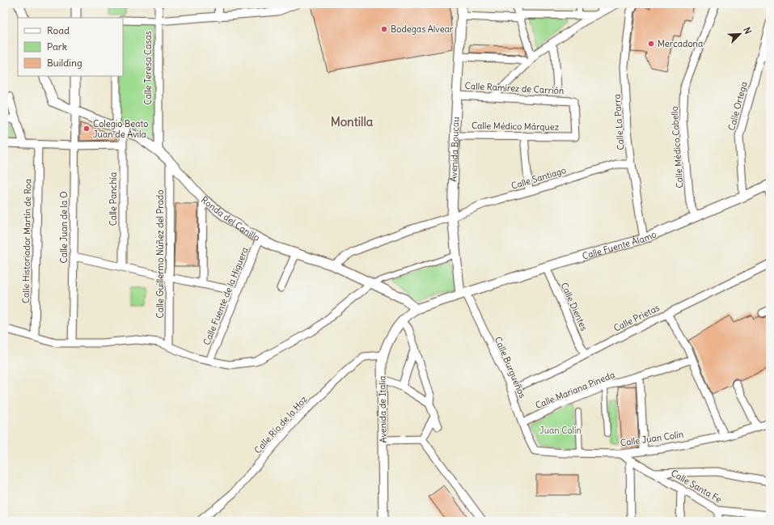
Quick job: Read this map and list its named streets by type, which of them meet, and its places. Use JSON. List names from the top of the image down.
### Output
{
  "streets": {
    "street": [
      "Calle Teresa Casas",
      "Calle Ramírez de Carrión",
      "Calle Ortega",
      "Calle La Parra",
      "Calle Médico Márquez",
      "Calle Médico Cabello",
      "Avenida Boucau",
      "Calle Santiago",
      "Calle Panchía",
      "Ronda del Canillo",
      "Calle Juan de la O",
      "Calle Historiador Martín de Roa",
      "Calle Fuente Álamo",
      "Calle Guillermo Núñez del Prado",
      "Calle Fuente de la Higuera",
      "Calle Dientes",
      "Calle Prietas",
      "Calle Burgueños",
      "Calle Mariana Pineda",
      "Avenida de Italia",
      "Calle Río de la Hoz",
      "Calle Juan Colín",
      "Calle Santa Fe"
    ]
  },
  "crossings": [
    ["Calle Teresa Casas", "Ronda del Canillo"],
    ["Calle Ramírez de Carrión", "Calle Médico Márquez"],
    ["Calle Ramírez de Carrión", "Avenida Boucau"],
    ["Calle Ortega", "Calle Fuente Álamo"],
    ["Calle La Parra", "Calle Santiago"],
    ["Calle La Parra", "Calle Fuente Álamo"],
    ["Calle Médico Márquez", "Avenida Boucau"],
    ["Calle Médico Cabello", "Calle Fuente Álamo"],
    ["Avenida Boucau", "Calle Santiago"],
    ["Avenida Boucau", "Calle Fuente Álamo"],
    ["Avenida Boucau", "Calle Burgueños"],
    ["Avenida Boucau", "Avenida de Italia"],
    ["Calle Santiago", "Ronda del Canillo"],
    ["Calle Panchía", "Ronda del Canillo"],
    ["Ronda del Canillo", "Calle Juan de la O"],
    ["Ronda del Canillo", "Calle Guillermo Núñez del Prado"],
    ["Ronda del Canillo", "Calle Fuente de la Higuera"],
    ["Ronda del Canillo", "Avenida de Italia"],
    ["Calle Fuente Álamo", "Calle Dientes"],
    ["Calle Fuente Álamo", "Calle Burgueños"],
    ["Calle Fuente Álamo", "Avenida de Italia"],
    ["Calle Dientes", "Calle Prietas"],
    ["Calle Prietas", "Calle Burgueños"],
    ["Calle Burgueños", "Calle Mariana Pineda"],
    ["Calle Burgueños", "Avenida de Italia"],
    ["Calle Burgueños", "Calle Juan Colín"],
    ["Avenida de Italia", "Calle Río de la Hoz"],
    ["Calle Juan Colín", "Calle Santa Fe"]
  ],
  "districts": ["Montilla"],
  "parks": ["Juan Colín"],
  "places": ["Bodegas Alvear", "Mercadona", "Colegio Beato Juan de Ávila"],
  "legend": ["Road", "Park", "Building"],
  "north": "top right"
}
